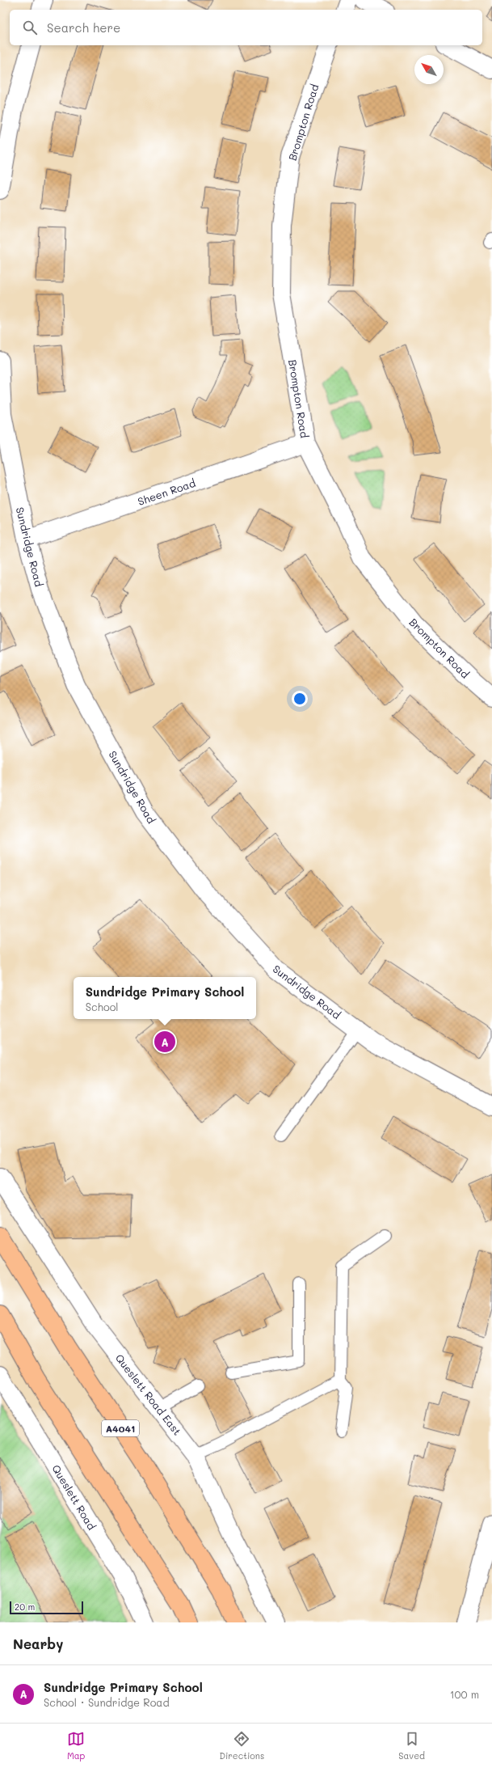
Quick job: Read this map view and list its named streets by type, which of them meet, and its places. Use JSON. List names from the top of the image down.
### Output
{
  "streets": {
    "highway": ["A4041"],
    "street": [
      "Brompton Road",
      "Sheen Road",
      "Sundridge Road",
      "Queslett Road East",
      "Queslett Road"
    ]
  },
  "crossings": [
    ["Brompton Road", "Sheen Road"],
    ["Sheen Road", "Sundridge Road"]
  ],
  "scale_bar": "20 m",
  "north": "top left",
  "page": {
    "search": "Search here",
    "popup": ["Sundridge Primary School", "School"],
    "pins": "A",
    "scale": "20 m",
    "heading": "Nearby",
    "list": [
      {
        "mark": "A",
        "name": "Sundridge Primary School",
        "note": "School · Sundridge Road",
        "value": "100 m"
      }
    ],
    "nav": ["Map", "Directions", "Saved"]
  }
}
